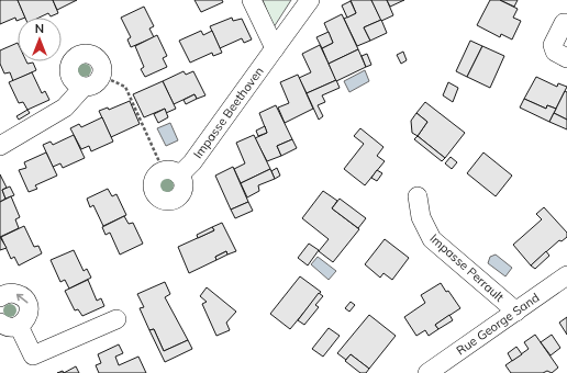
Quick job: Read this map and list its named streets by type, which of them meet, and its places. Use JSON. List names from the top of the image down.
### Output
{
  "streets": {
    "street": ["Impasse Beethoven", "Impasse Perrault", "Rue George Sand"]
  },
  "crossings": [
    ["Impasse Perrault", "Rue George Sand"]
  ],
  "north": "top"
}
